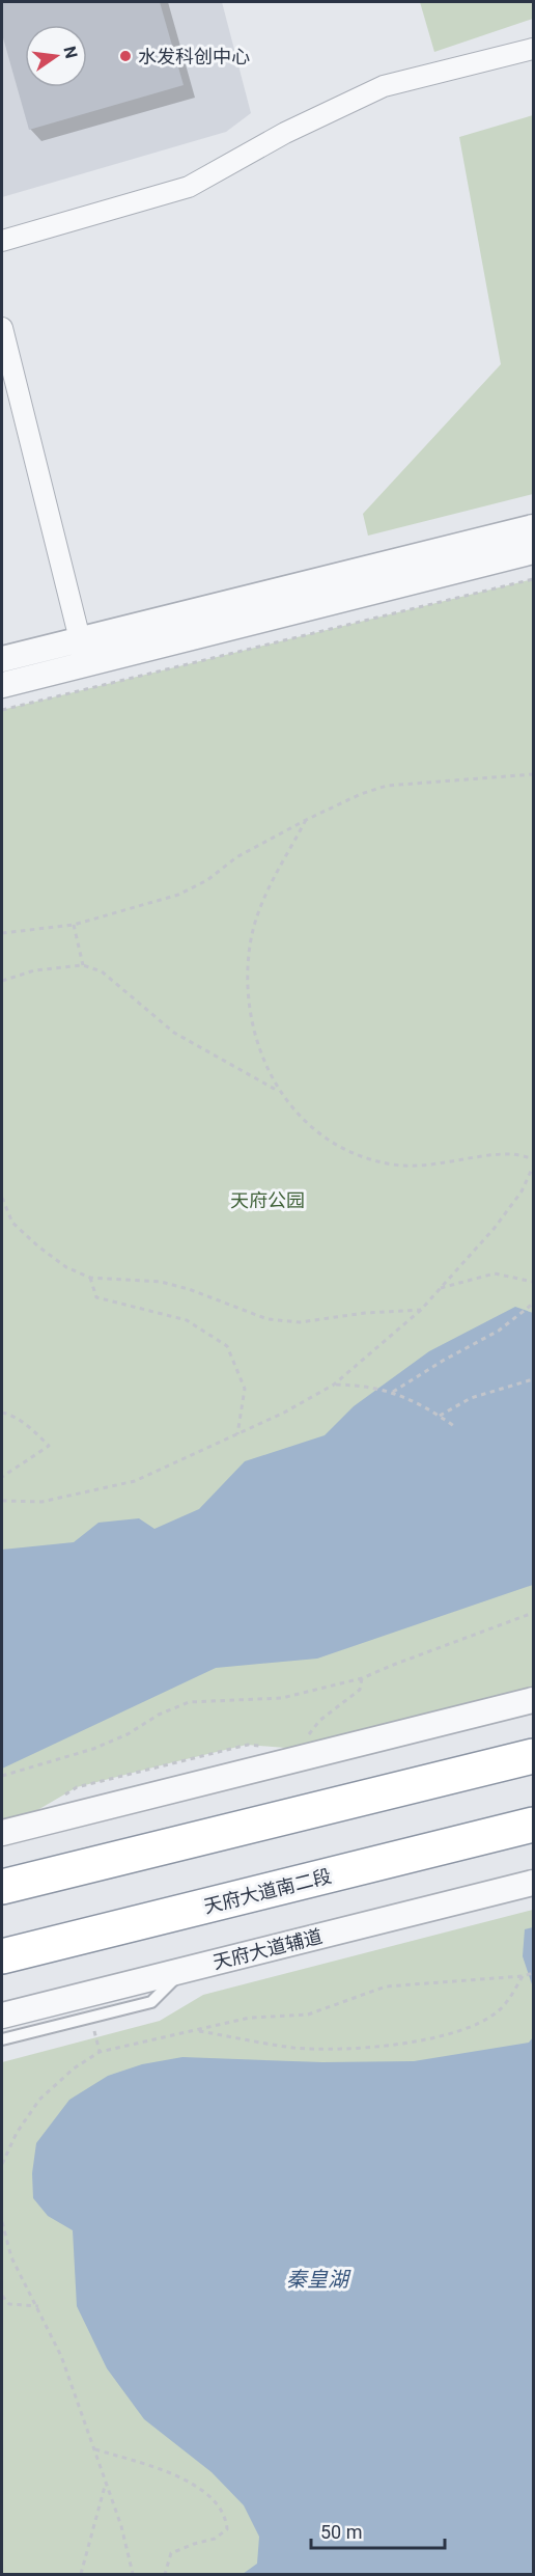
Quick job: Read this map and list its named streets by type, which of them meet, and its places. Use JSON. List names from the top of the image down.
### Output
{
  "streets": {
    "highway": ["天府大道南二段"],
    "street": ["天府大道辅道"]
  },
  "water": ["秦皇湖"],
  "parks": ["天府公园"],
  "places": ["水发科创中心"],
  "scale_bar": "50 m",
  "north": "right"
}
